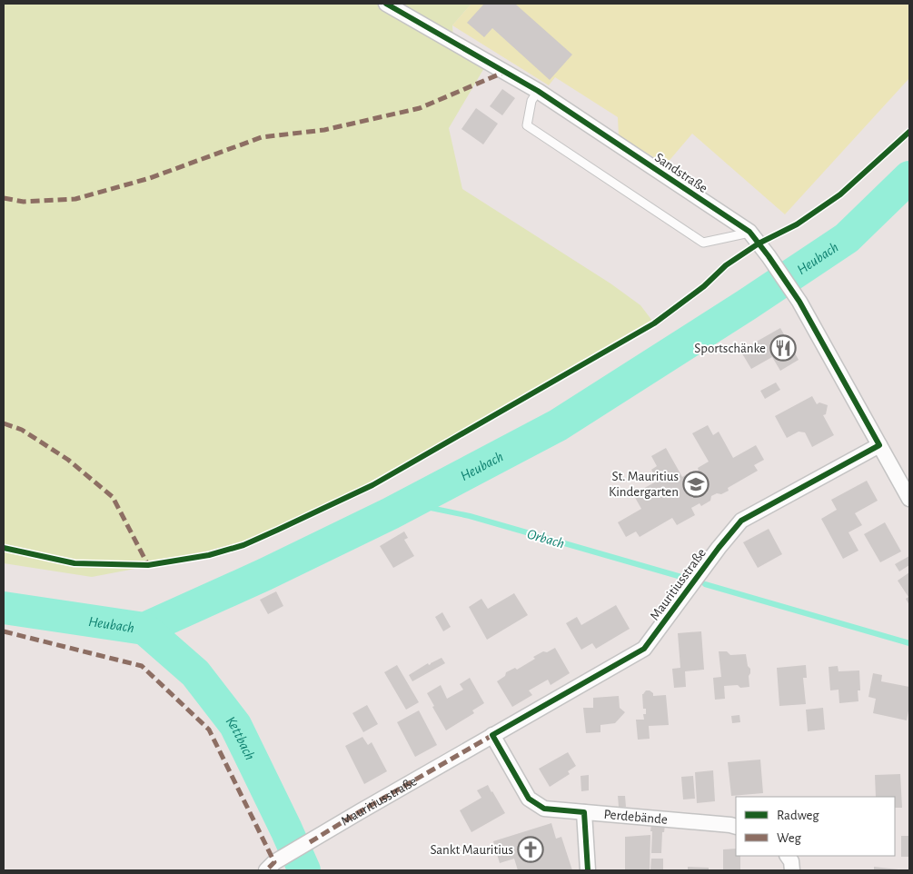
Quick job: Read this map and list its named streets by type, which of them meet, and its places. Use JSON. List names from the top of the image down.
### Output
{
  "streets": {
    "street": ["Sandstraße", "Mauritiusstraße", "Perdebände"]
  },
  "crossings": [
    ["Sandstraße", "Mauritiusstraße"],
    ["Mauritiusstraße", "Perdebände"]
  ],
  "water": ["Heubach", "Orbach", "Kettbach"],
  "places": {
    "restaurant": ["Sportschänke"],
    "school or university": ["St. Mauritius Kindergarten"],
    "church": ["Sankt Mauritius"]
  },
  "legend": ["Radweg", "Weg"]
}
